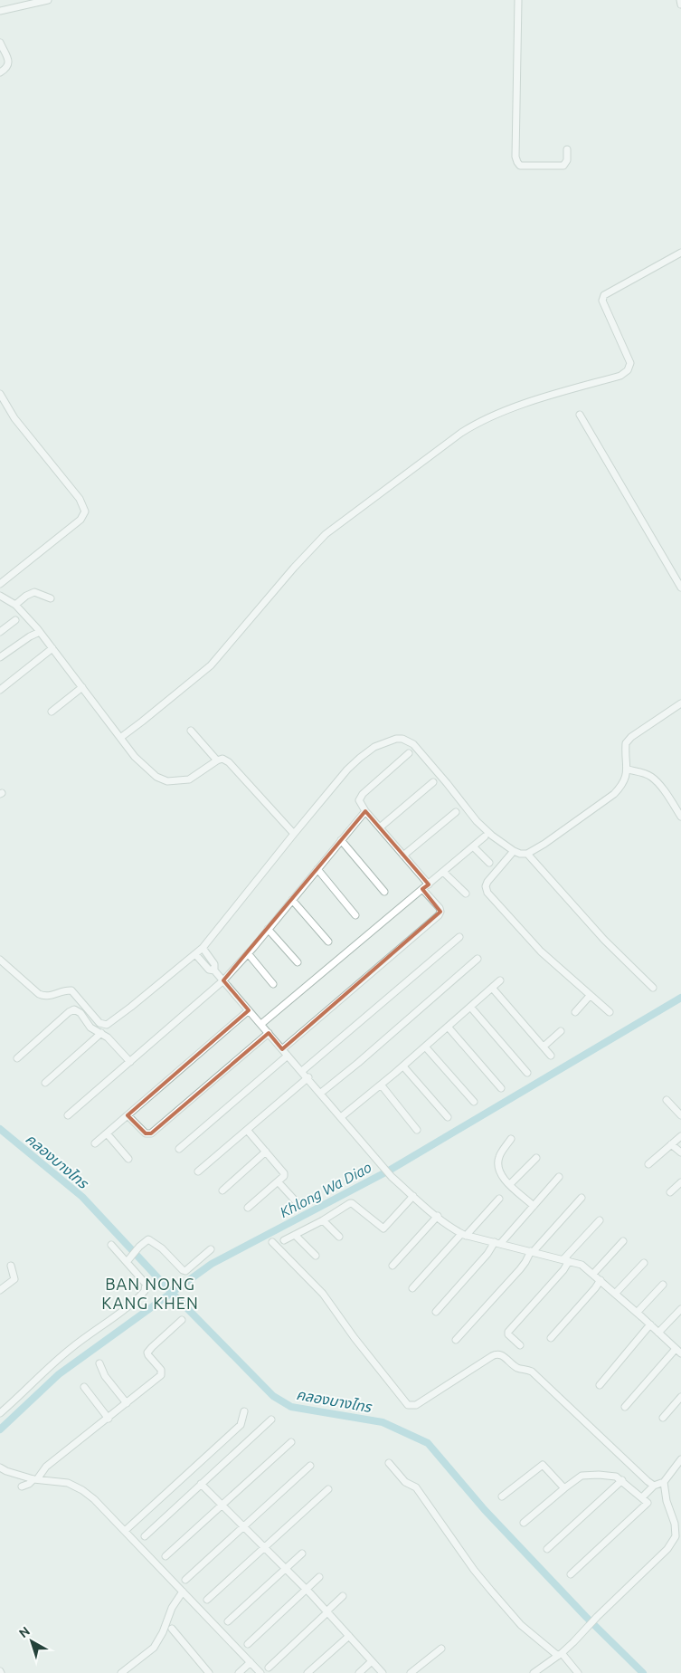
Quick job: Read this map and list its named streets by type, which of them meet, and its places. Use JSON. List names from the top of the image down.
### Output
{
  "districts": ["BAN NONG KANG KHEN"],
  "water": ["คลองบางไทร", "Khlong Wa Diao"],
  "north": "top left"
}
